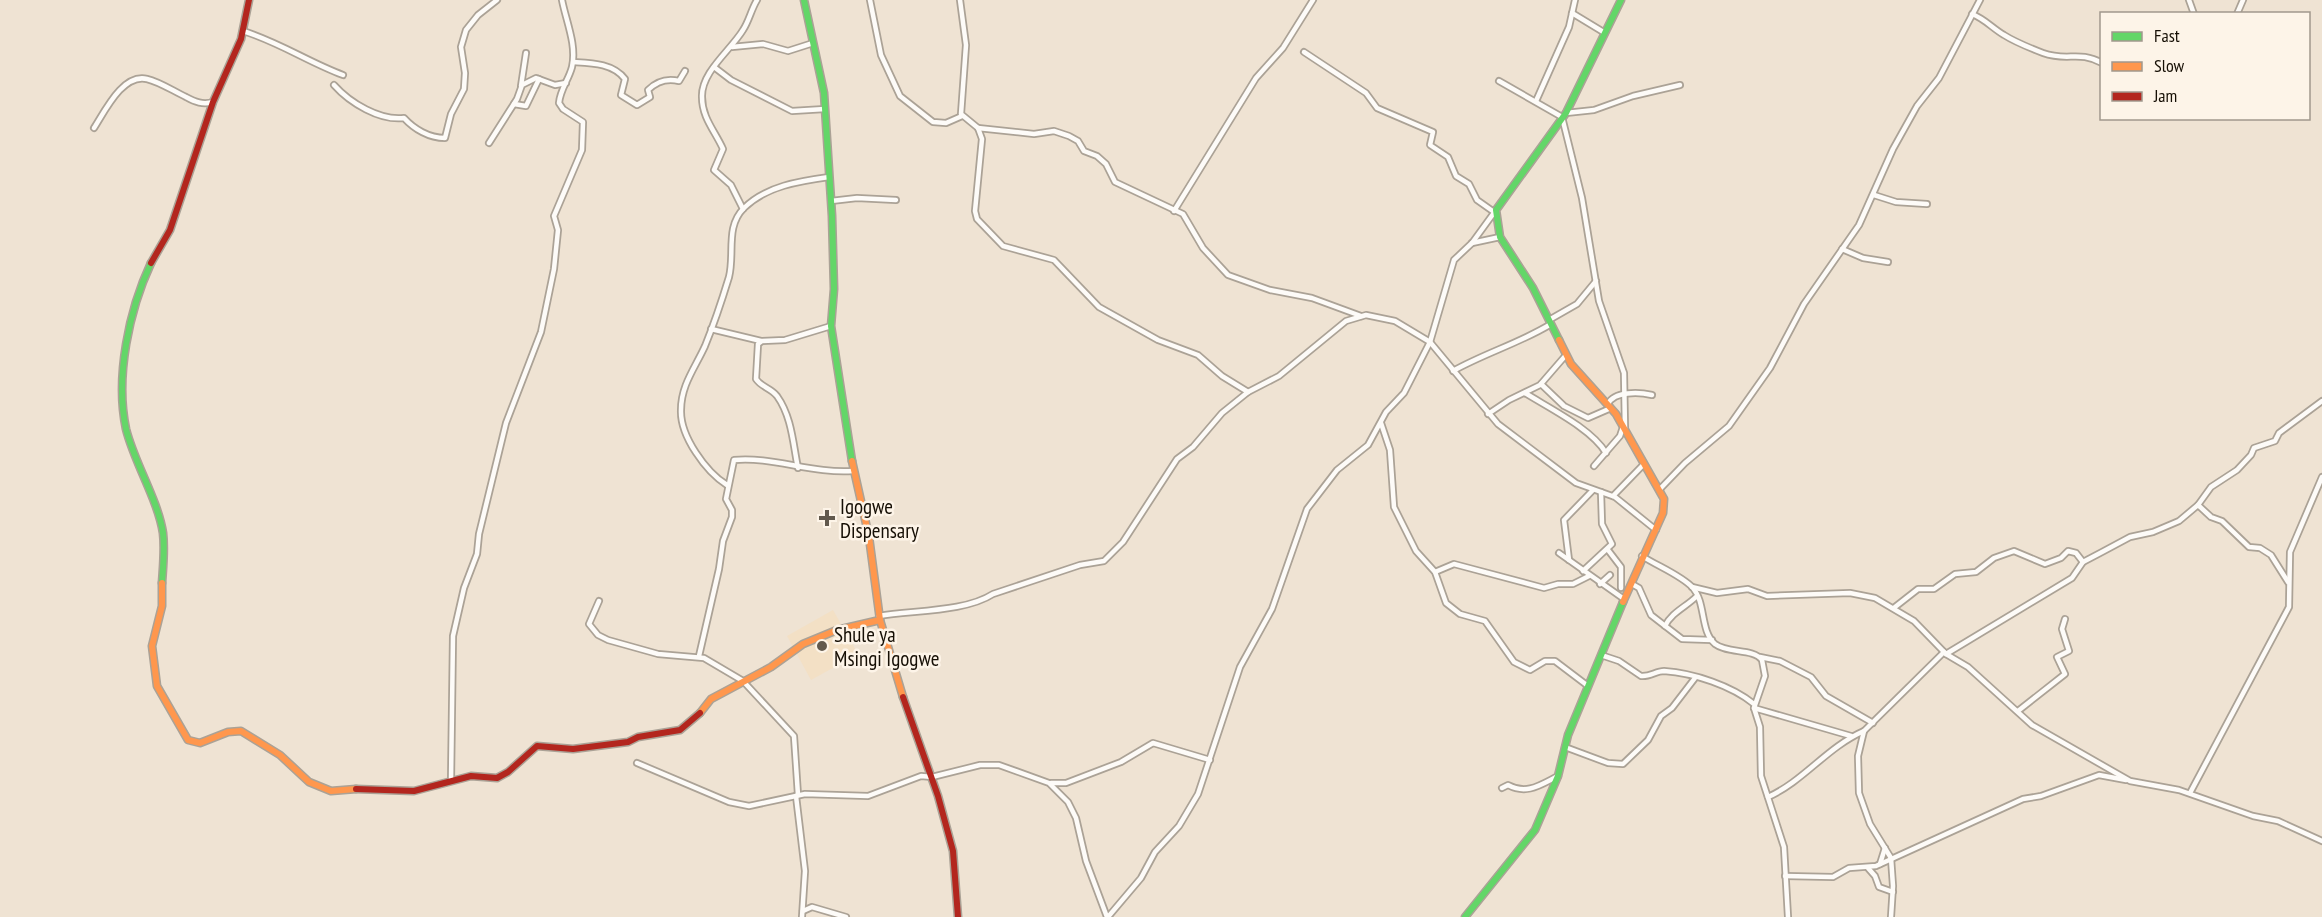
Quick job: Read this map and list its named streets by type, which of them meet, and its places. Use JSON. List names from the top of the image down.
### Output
{
  "places": {
    "health": ["Igogwe Dispensary"],
    "other": ["Shule ya Msingi Igogwe"]
  },
  "legend": ["Fast", "Slow", "Jam"]
}
